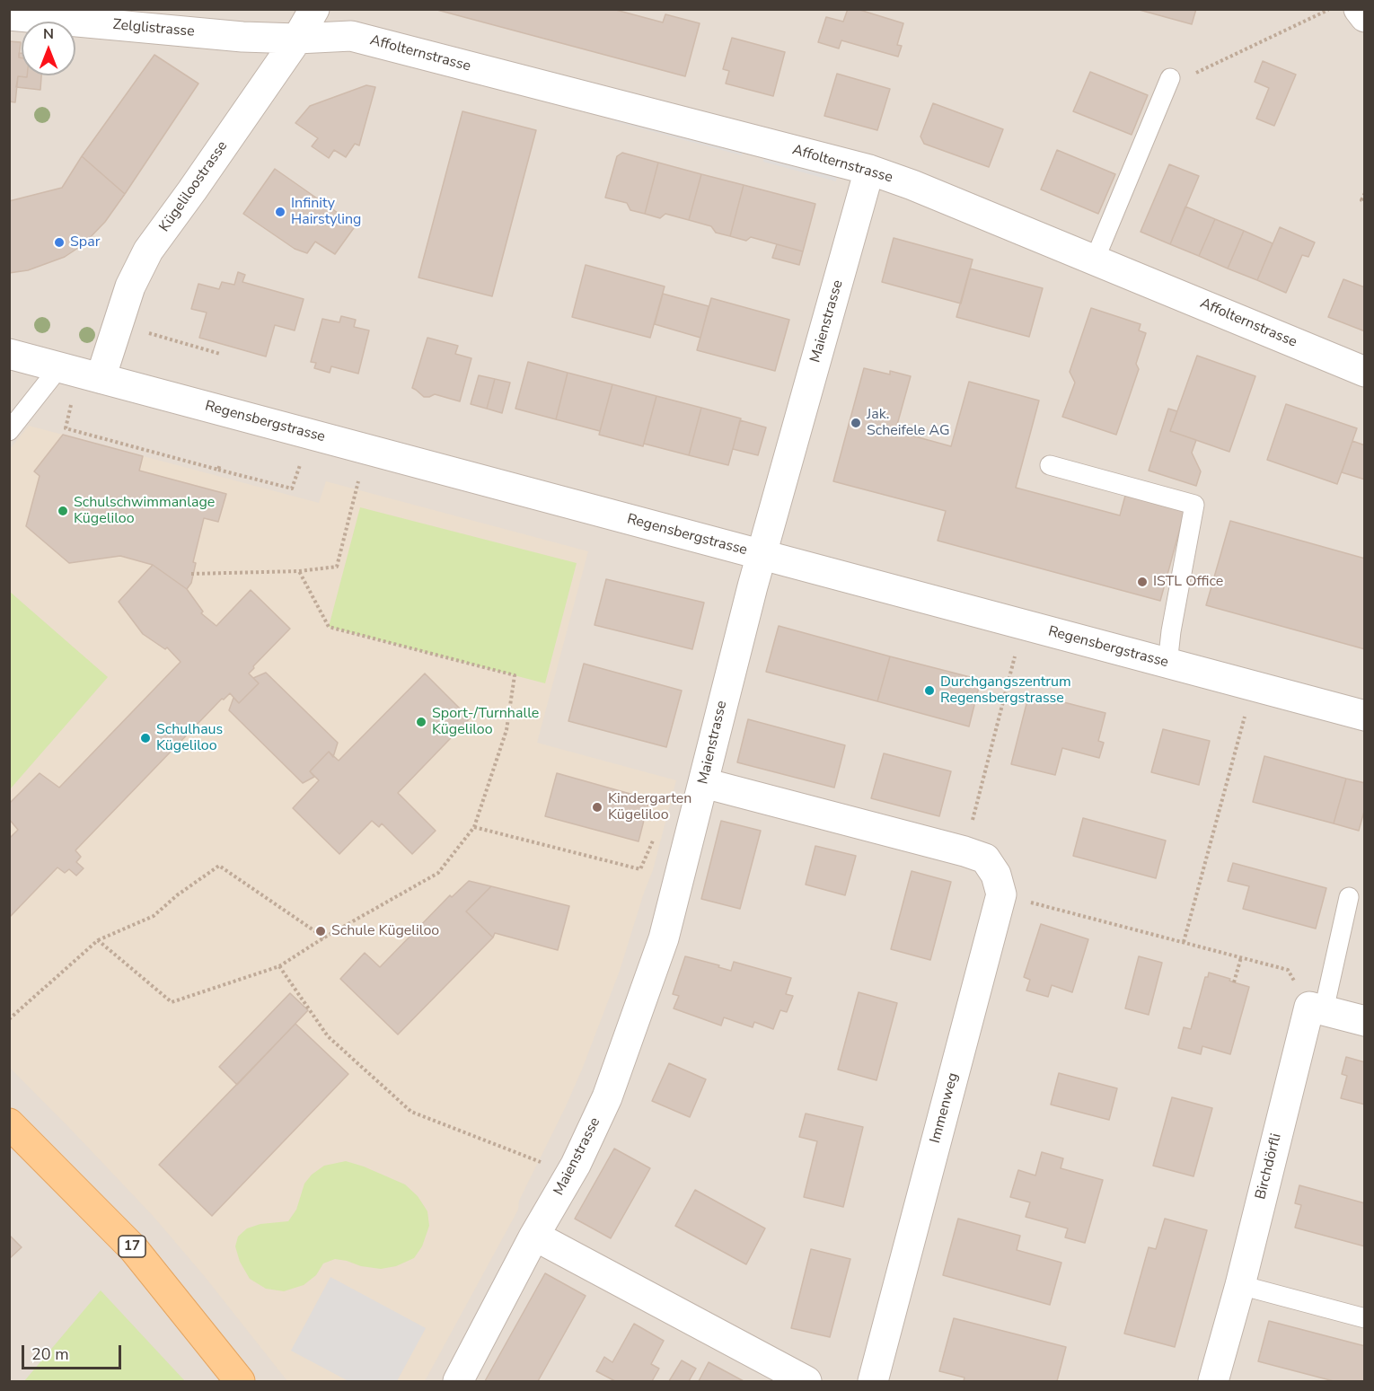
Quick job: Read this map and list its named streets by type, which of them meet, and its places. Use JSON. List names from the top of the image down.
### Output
{
  "streets": {
    "main road": ["17"],
    "street": [
      "Zelglistrasse",
      "Affolternstrasse",
      "Kügeliloostrasse",
      "Maienstrasse",
      "Regensbergstrasse",
      "Immenweg",
      "Birchdörfli"
    ]
  },
  "crossings": [
    ["Zelglistrasse", "Affolternstrasse"],
    ["Zelglistrasse", "Kügeliloostrasse"],
    ["Affolternstrasse", "Kügeliloostrasse"],
    ["Affolternstrasse", "Maienstrasse"],
    ["Kügeliloostrasse", "Regensbergstrasse"],
    ["Maienstrasse", "Regensbergstrasse"]
  ],
  "places": [
    "Infinity Hairstyling",
    "Spar",
    "Jak. Scheifele AG",
    "Schulschwimmanlage Kügeliloo",
    "ISTL Office",
    "Durchgangszentrum Regensbergstrasse",
    "Sport-/Turnhalle Kügeliloo",
    "Schulhaus Kügeliloo",
    "Kindergarten Kügeliloo",
    "Schule Kügeliloo"
  ],
  "scale_bar": "20 m",
  "north": "top"
}
